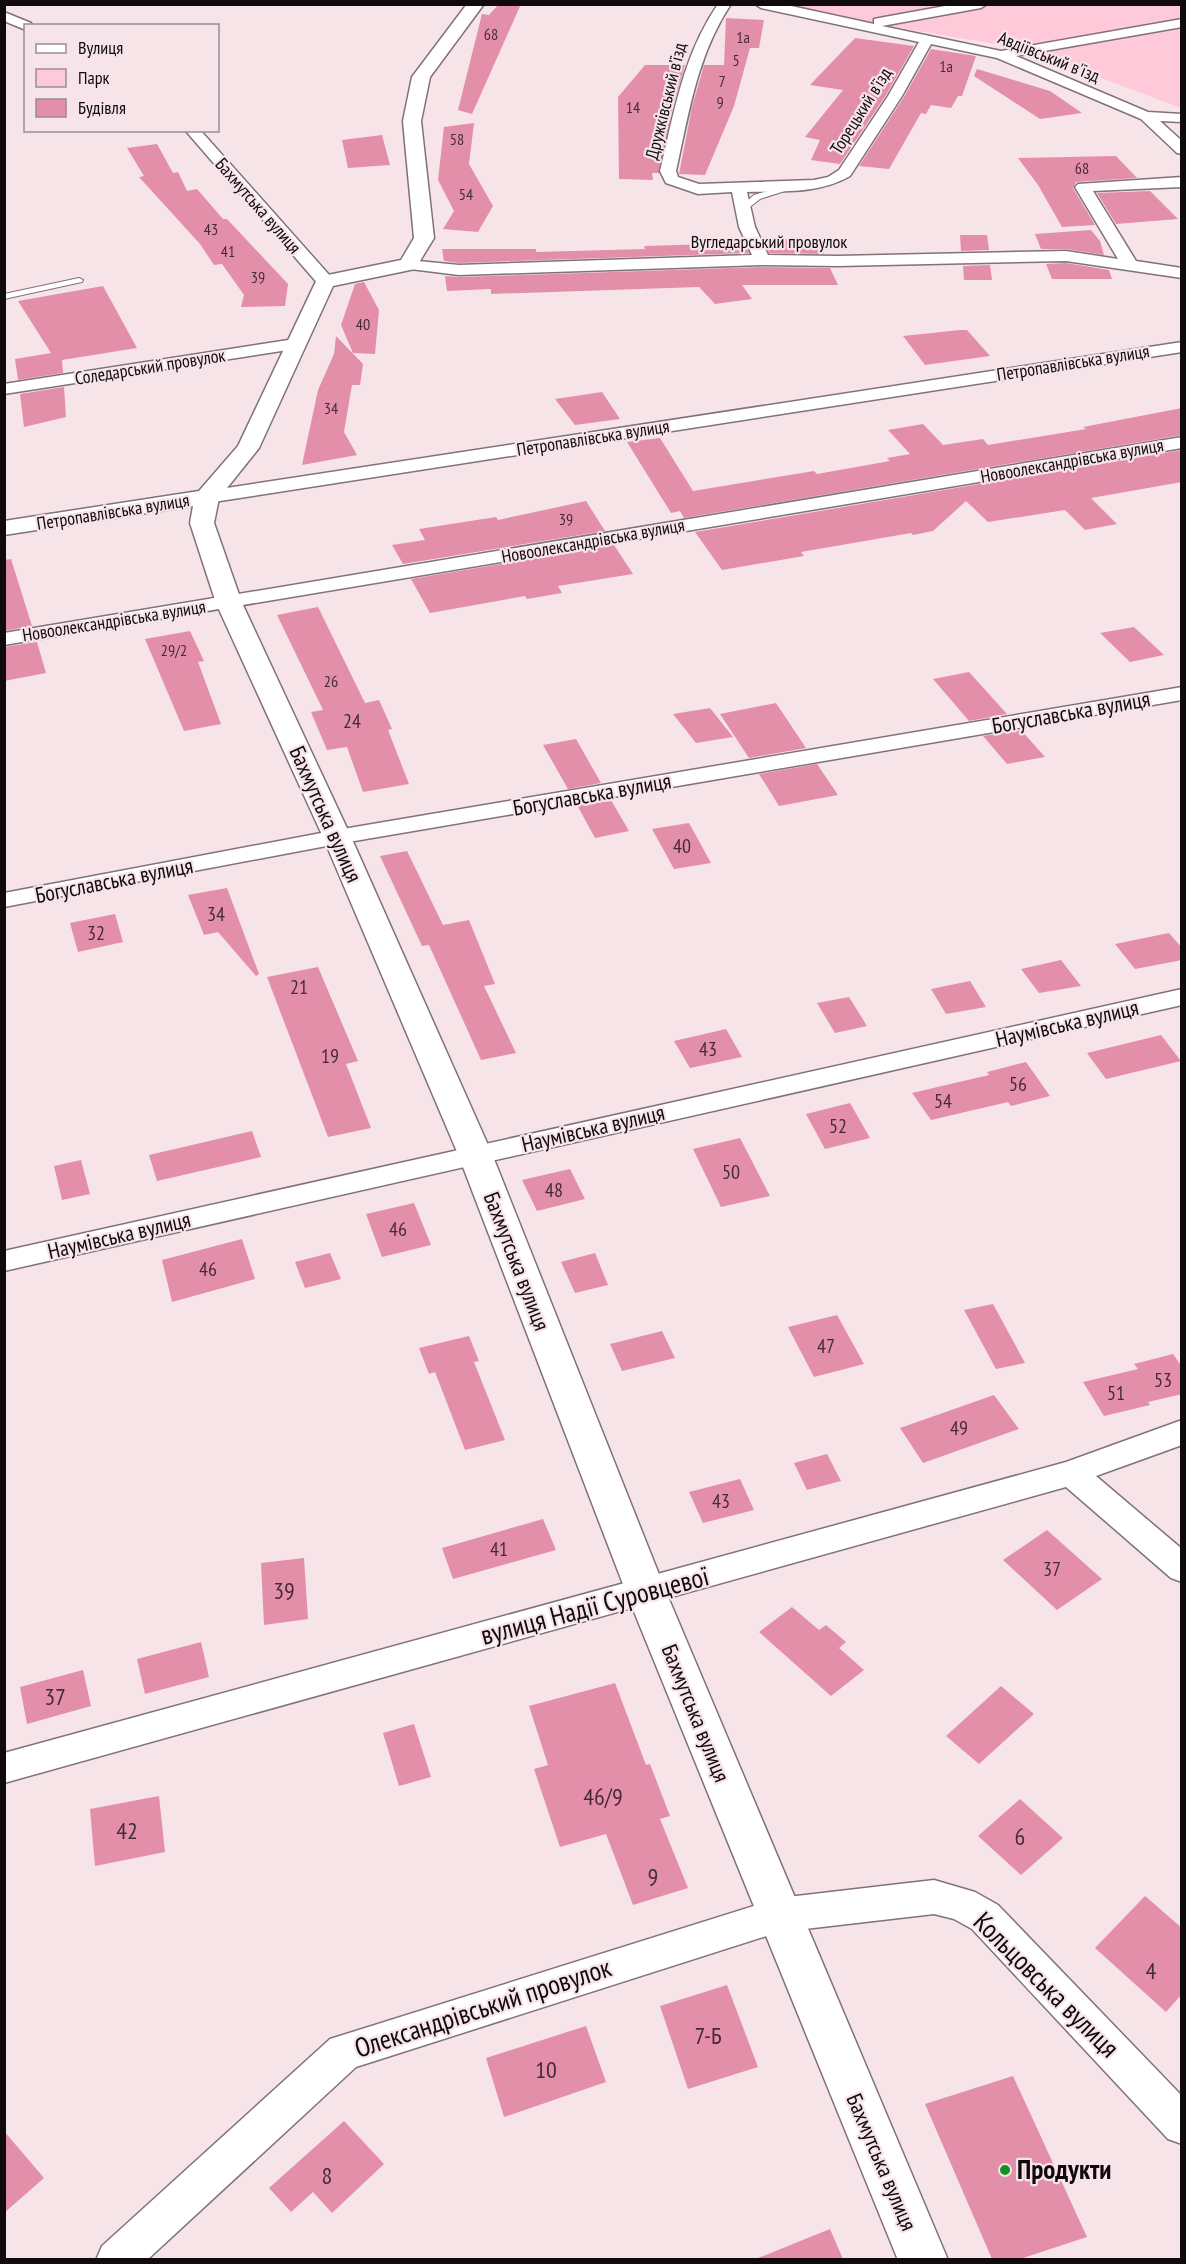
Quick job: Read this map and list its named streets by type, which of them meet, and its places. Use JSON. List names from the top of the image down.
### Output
{
  "streets": {
    "street": [
      "Авдіївський в'їзд",
      "Дружківський в’їзд",
      "Торецький в’їзд",
      "Бахмутська вулиця",
      "Вугледарський провулок",
      "Петропавлівська вулиця",
      "Соледарський провулок",
      "Новоолександрівська вулиця",
      "Богуславська вулиця",
      "Наумівська вулиця",
      "вулиця Надії Суровцевої",
      "Кольцовська вулиця",
      "Олександрівський провулок"
    ]
  },
  "crossings": [
    ["Авдіївський в'їзд", "Торецький в’їзд"],
    ["Дружківський в’їзд", "Торецький в’їзд"],
    ["Бахмутська вулиця", "Петропавлівська вулиця"],
    ["Бахмутська вулиця", "Новоолександрівська вулиця"],
    ["Бахмутська вулиця", "Богуславська вулиця"],
    ["Бахмутська вулиця", "Наумівська вулиця"],
    ["Бахмутська вулиця", "вулиця Надії Суровцевої"],
    ["Бахмутська вулиця", "Кольцовська вулиця"],
    ["Бахмутська вулиця", "Олександрівський провулок"],
    ["Кольцовська вулиця", "Олександрівський провулок"]
  ],
  "places": ["Продукти"],
  "house_numbers": [
    "68",
    "1а",
    "5",
    "1а",
    "7",
    "9",
    "14",
    "58",
    "68",
    "54",
    "43",
    "41",
    "39",
    "40",
    "34",
    "39",
    "29/2",
    "26",
    "24",
    "40",
    "34",
    "32",
    "21",
    "43",
    "19",
    "56",
    "54",
    "52",
    "50",
    "48",
    "46",
    "46",
    "47",
    "53",
    "51",
    "49",
    "43",
    "41",
    "37",
    "39",
    "37",
    "46/9",
    "42",
    "6",
    "9",
    "4",
    "7-Б",
    "10",
    "8"
  ],
  "legend": ["Вулиця", "Парк", "Будівля"]
}
